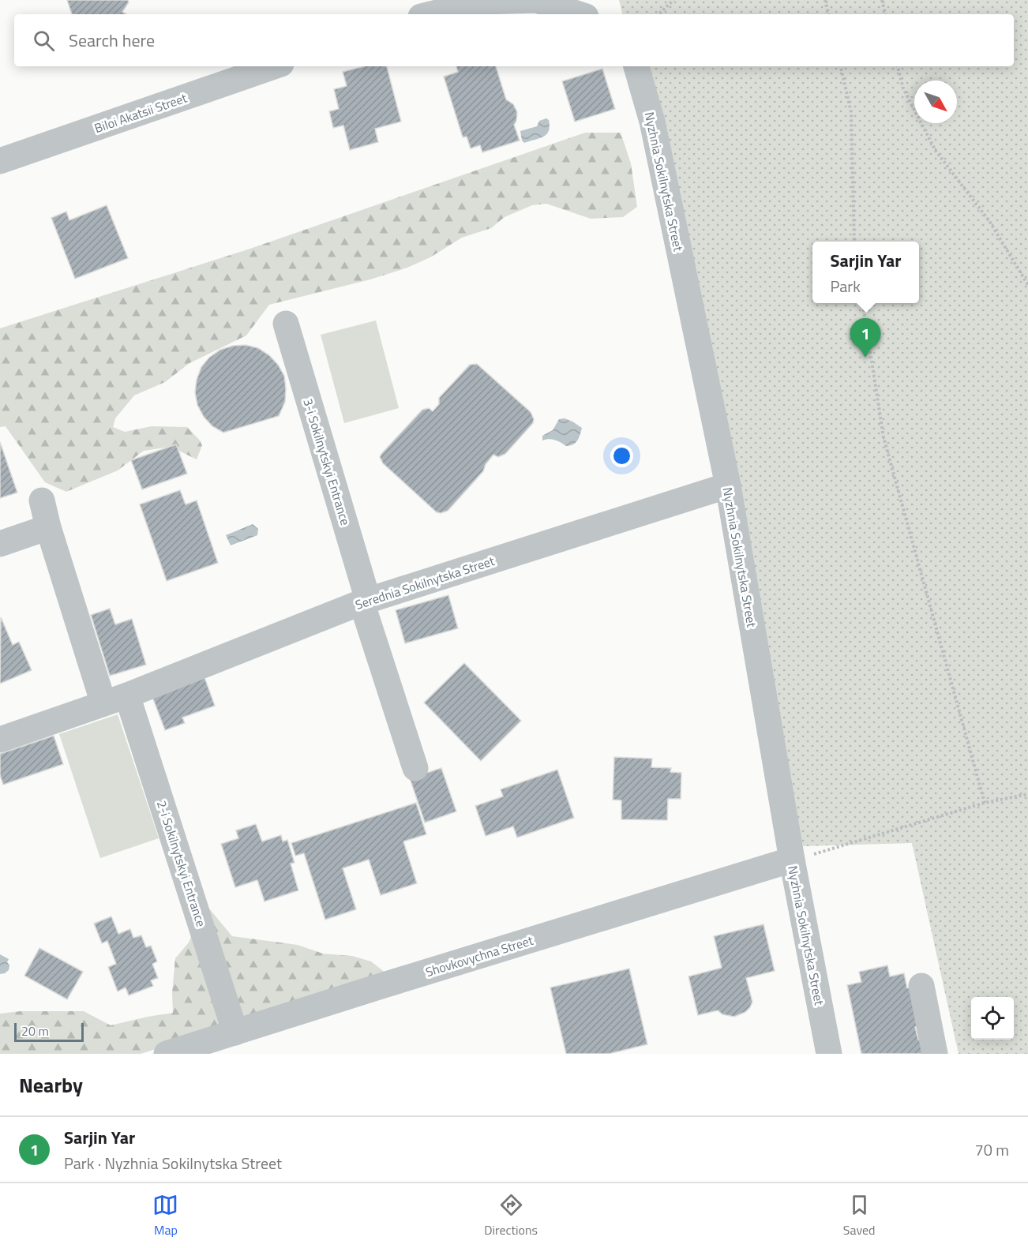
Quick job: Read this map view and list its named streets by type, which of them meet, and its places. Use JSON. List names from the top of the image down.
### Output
{
  "streets": {
    "street": [
      "Biloi Akatsii Street",
      "Nyzhnia Sokilnytska Street",
      "3-i Sokilnytskyi Entrance",
      "Serednia Sokilnytska Street",
      "2-i Sokilnytskyi Entrance",
      "Shovkovychna Street"
    ]
  },
  "crossings": [
    ["Nyzhnia Sokilnytska Street", "Serednia Sokilnytska Street"],
    ["Nyzhnia Sokilnytska Street", "Shovkovychna Street"],
    ["3-i Sokilnytskyi Entrance", "Serednia Sokilnytska Street"],
    ["Serednia Sokilnytska Street", "2-i Sokilnytskyi Entrance"],
    ["2-i Sokilnytskyi Entrance", "Shovkovychna Street"]
  ],
  "scale_bar": "20 m",
  "north": "bottom right",
  "page": {
    "search": "Search here",
    "popup": ["Sarjin Yar", "Park"],
    "pins": "1",
    "scale": "20 m",
    "heading": "Nearby",
    "list": [
      {
        "mark": "1",
        "name": "Sarjin Yar",
        "note": "Park · Nyzhnia Sokilnytska Street",
        "value": "70 m"
      }
    ],
    "nav": ["Map", "Directions", "Saved"]
  }
}
